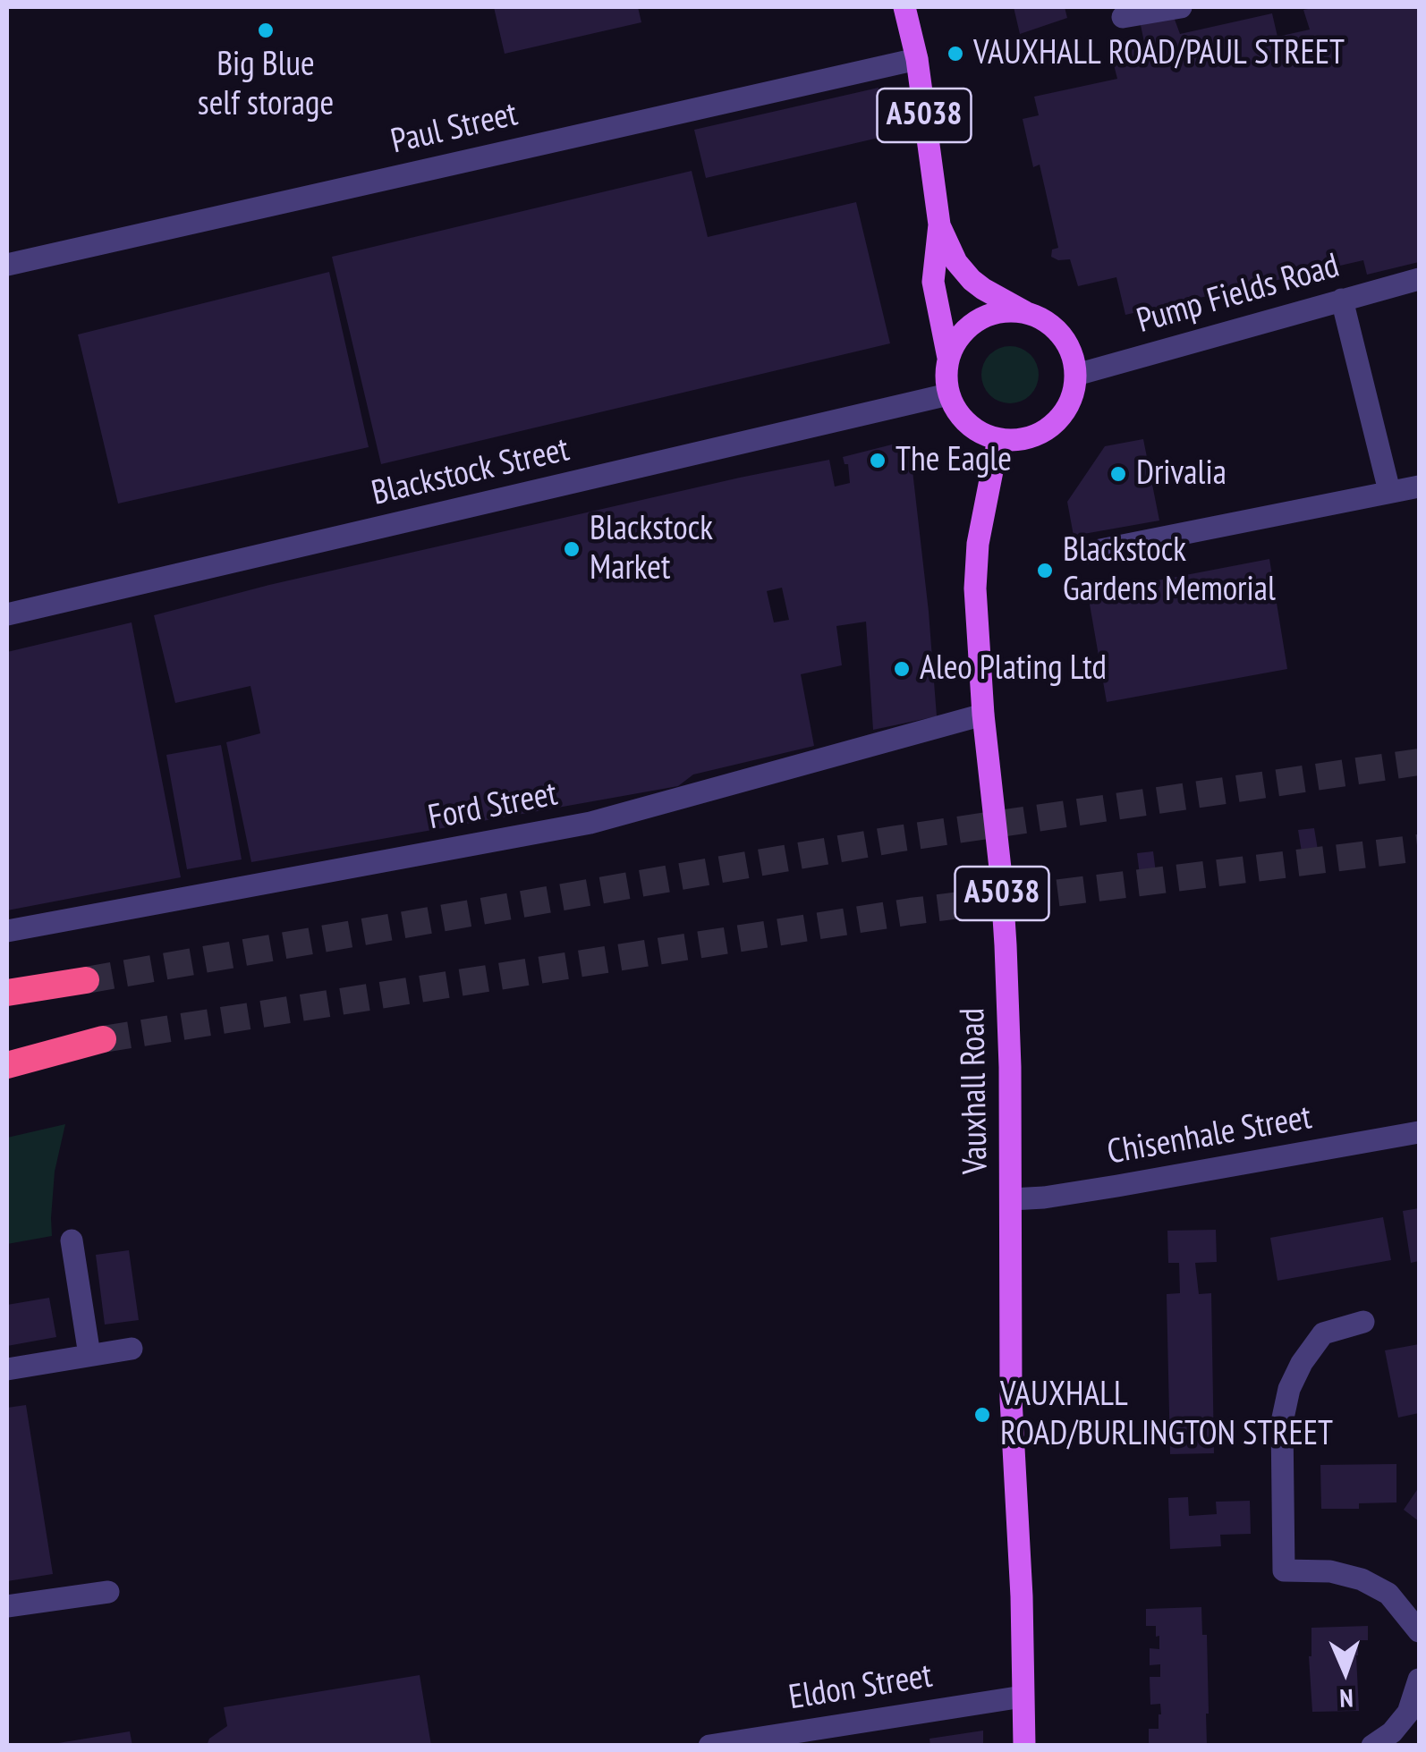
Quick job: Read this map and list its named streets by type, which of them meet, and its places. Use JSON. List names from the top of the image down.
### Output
{
  "streets": {
    "main road": ["A5038", "Vauxhall Road"],
    "street": [
      "Paul Street",
      "Pump Fields Road",
      "Blackstock Street",
      "Ford Street",
      "Chisenhale Street",
      "Eldon Street"
    ]
  },
  "crossings": [
    ["A5038", "Paul Street"],
    ["A5038", "Pump Fields Road"],
    ["A5038", "Blackstock Street"],
    ["A5038", "Vauxhall Road"],
    ["Pump Fields Road", "Blackstock Street"],
    ["Pump Fields Road", "Vauxhall Road"],
    ["Blackstock Street", "Vauxhall Road"],
    ["Ford Street", "Vauxhall Road"],
    ["Vauxhall Road", "Chisenhale Street"],
    ["Vauxhall Road", "Eldon Street"]
  ],
  "places": [
    "Big Blue self storage",
    "VAUXHALL ROAD/PAUL STREET",
    "The Eagle",
    "Drivalia",
    "Blackstock Market",
    "Blackstock Gardens Memorial",
    "Aleo Plating Ltd",
    "VAUXHALL ROAD/BURLINGTON STREET"
  ],
  "north": "bottom"
}
